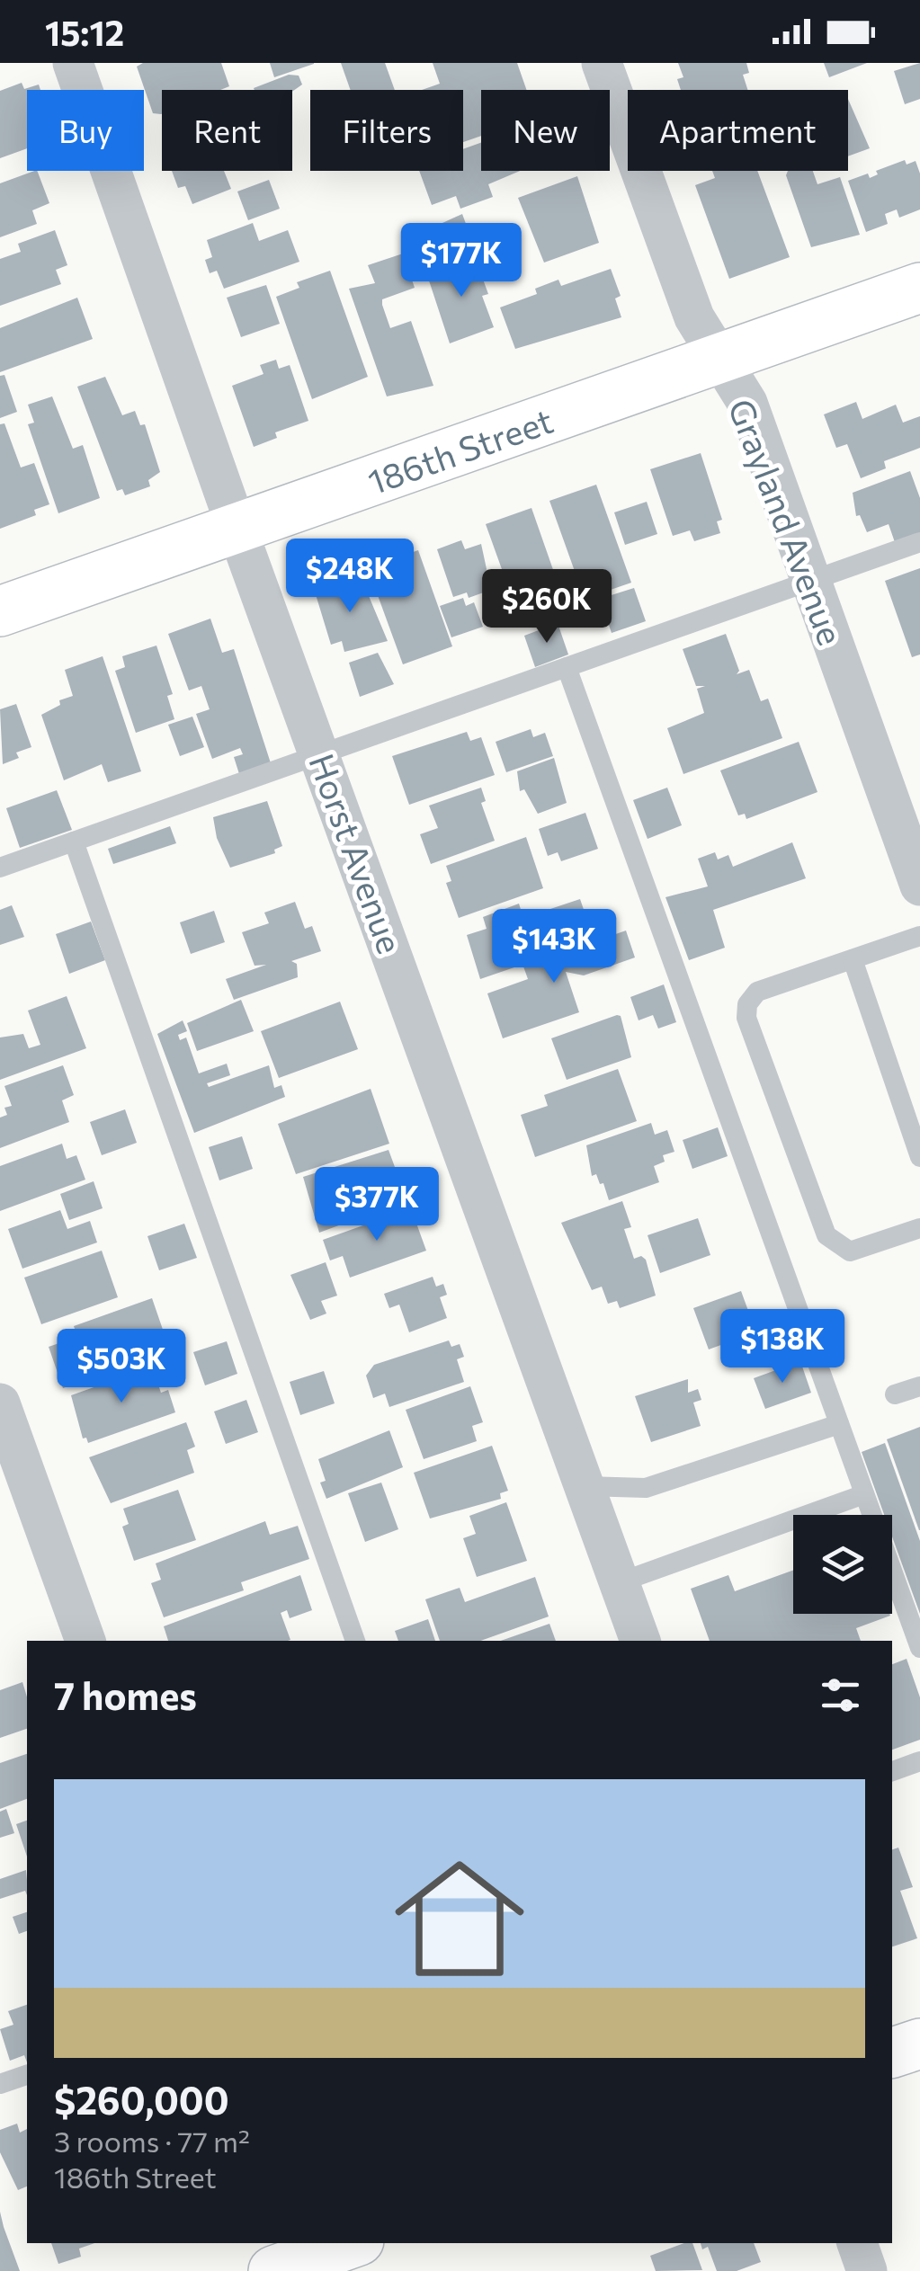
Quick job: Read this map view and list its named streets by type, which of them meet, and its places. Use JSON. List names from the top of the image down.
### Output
{
  "streets": {
    "street": ["186th Street", "Grayland Avenue", "Horst Avenue"]
  },
  "crossings": [
    ["186th Street", "Grayland Avenue"],
    ["186th Street", "Horst Avenue"]
  ],
  "page": {
    "status": "15:12",
    "chip": [
      "Buy",
      "Rent",
      "Filters",
      "New",
      "Apartment"
    ],
    "price": [
      "$177K",
      "$248K",
      "$260K",
      "$143K",
      "$377K",
      "$138K",
      "$503K"
    ],
    "heading": "7 homes",
    "list": [
      {
        "name": "$260,000",
        "note": "3 rooms · 77 m² · 186th Street"
      }
    ]
  }
}
